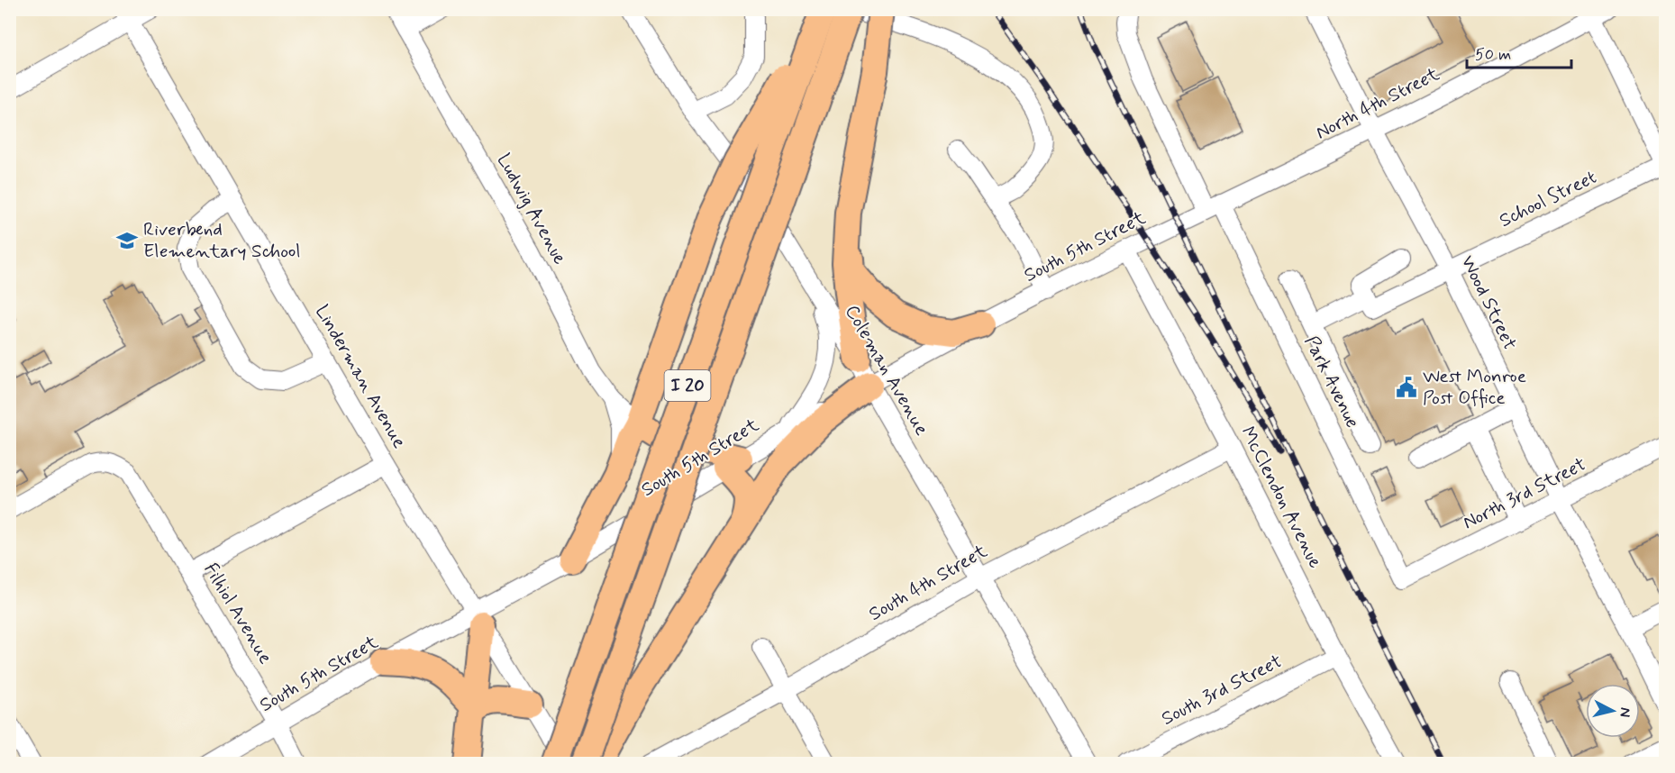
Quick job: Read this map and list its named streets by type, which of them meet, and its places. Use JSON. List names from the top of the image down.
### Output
{
  "streets": {
    "highway": ["I 20"],
    "street": [
      "North 4th Street",
      "School Street",
      "Ludwig Avenue",
      "South 5th Street",
      "Wood Street",
      "Coleman Avenue",
      "Linderman Avenue",
      "Park Avenue",
      "North 3rd Street",
      "McClendon Avenue",
      "South 4th Street",
      "Filhiol Avenue",
      "South 3rd Street"
    ]
  },
  "crossings": [
    ["North 4th Street", "South 5th Street"],
    ["North 4th Street", "Wood Street"],
    ["North 4th Street", "Park Avenue"],
    ["School Street", "Wood Street"],
    ["South 5th Street", "Coleman Avenue"],
    ["South 5th Street", "Linderman Avenue"],
    ["South 5th Street", "Park Avenue"],
    ["South 5th Street", "McClendon Avenue"],
    ["South 5th Street", "Filhiol Avenue"],
    ["Wood Street", "North 3rd Street"],
    ["Coleman Avenue", "South 4th Street"],
    ["Park Avenue", "North 3rd Street"],
    ["McClendon Avenue", "South 4th Street"],
    ["McClendon Avenue", "South 3rd Street"]
  ],
  "places": {
    "school or university": ["Riverbend Elementary School"],
    "public building": ["West Monroe Post Office"]
  },
  "scale_bar": "50 m",
  "north": "right"
}
